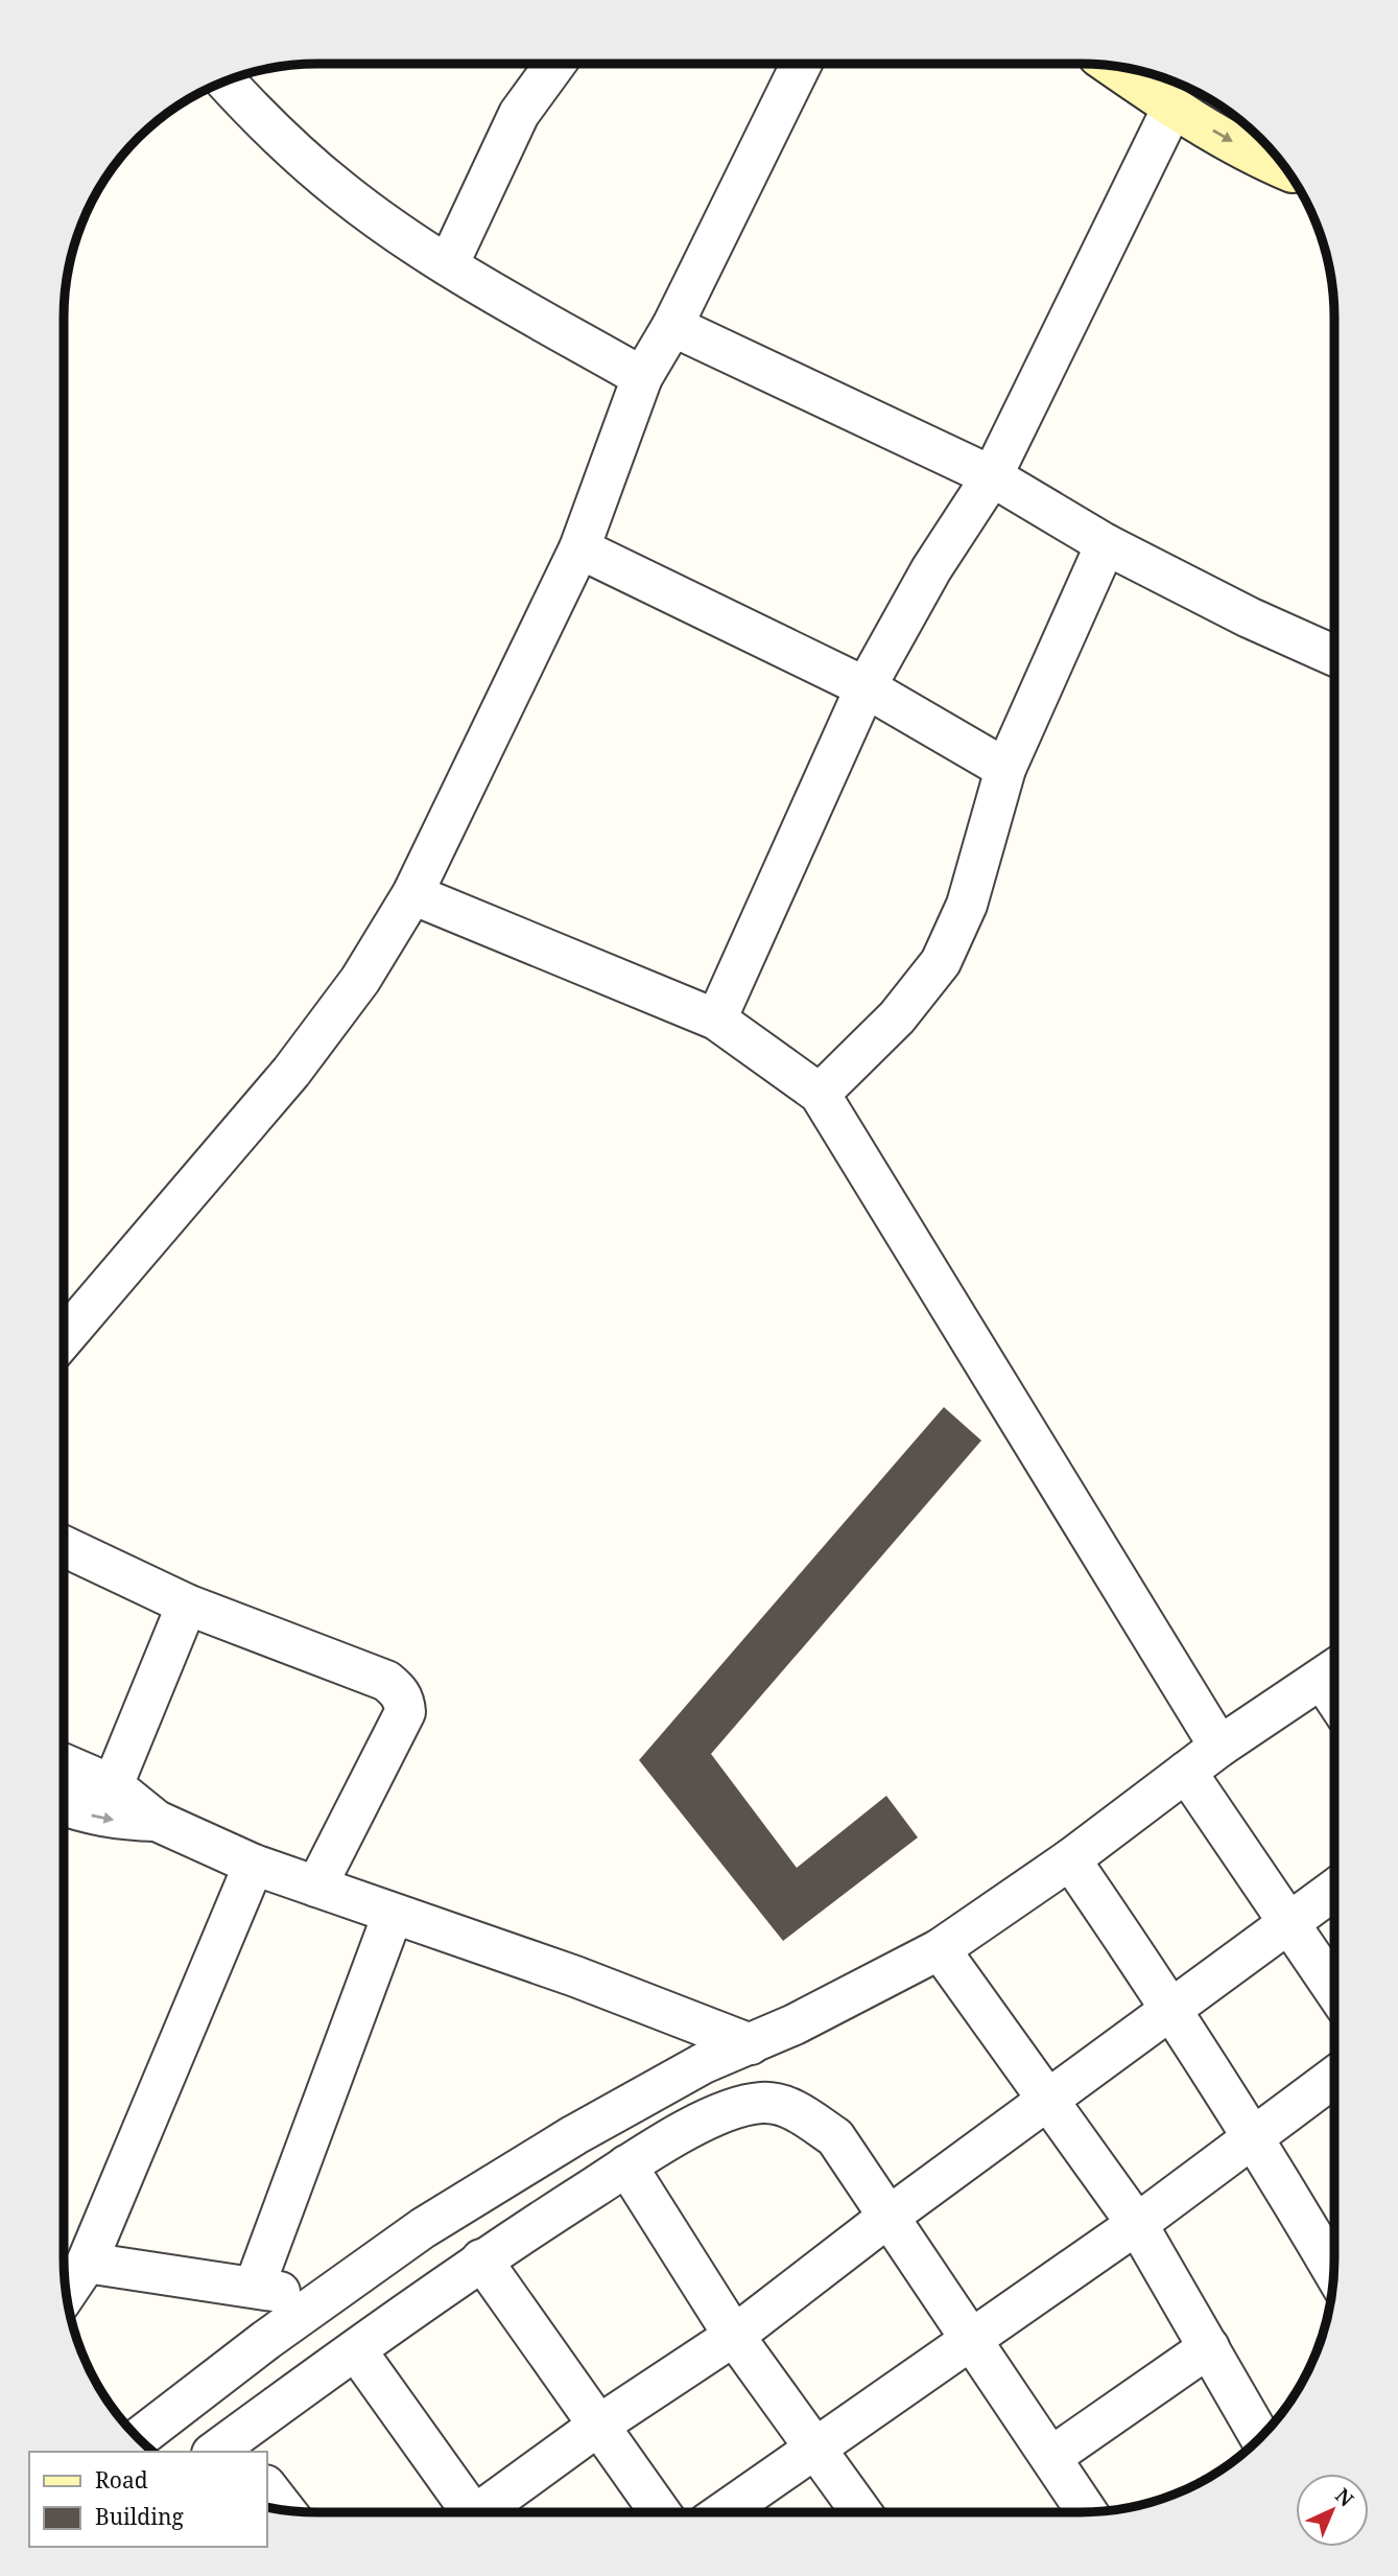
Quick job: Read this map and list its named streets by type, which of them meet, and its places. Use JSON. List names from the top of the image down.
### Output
{
  "legend": ["Road", "Building"],
  "north": "top right"
}
